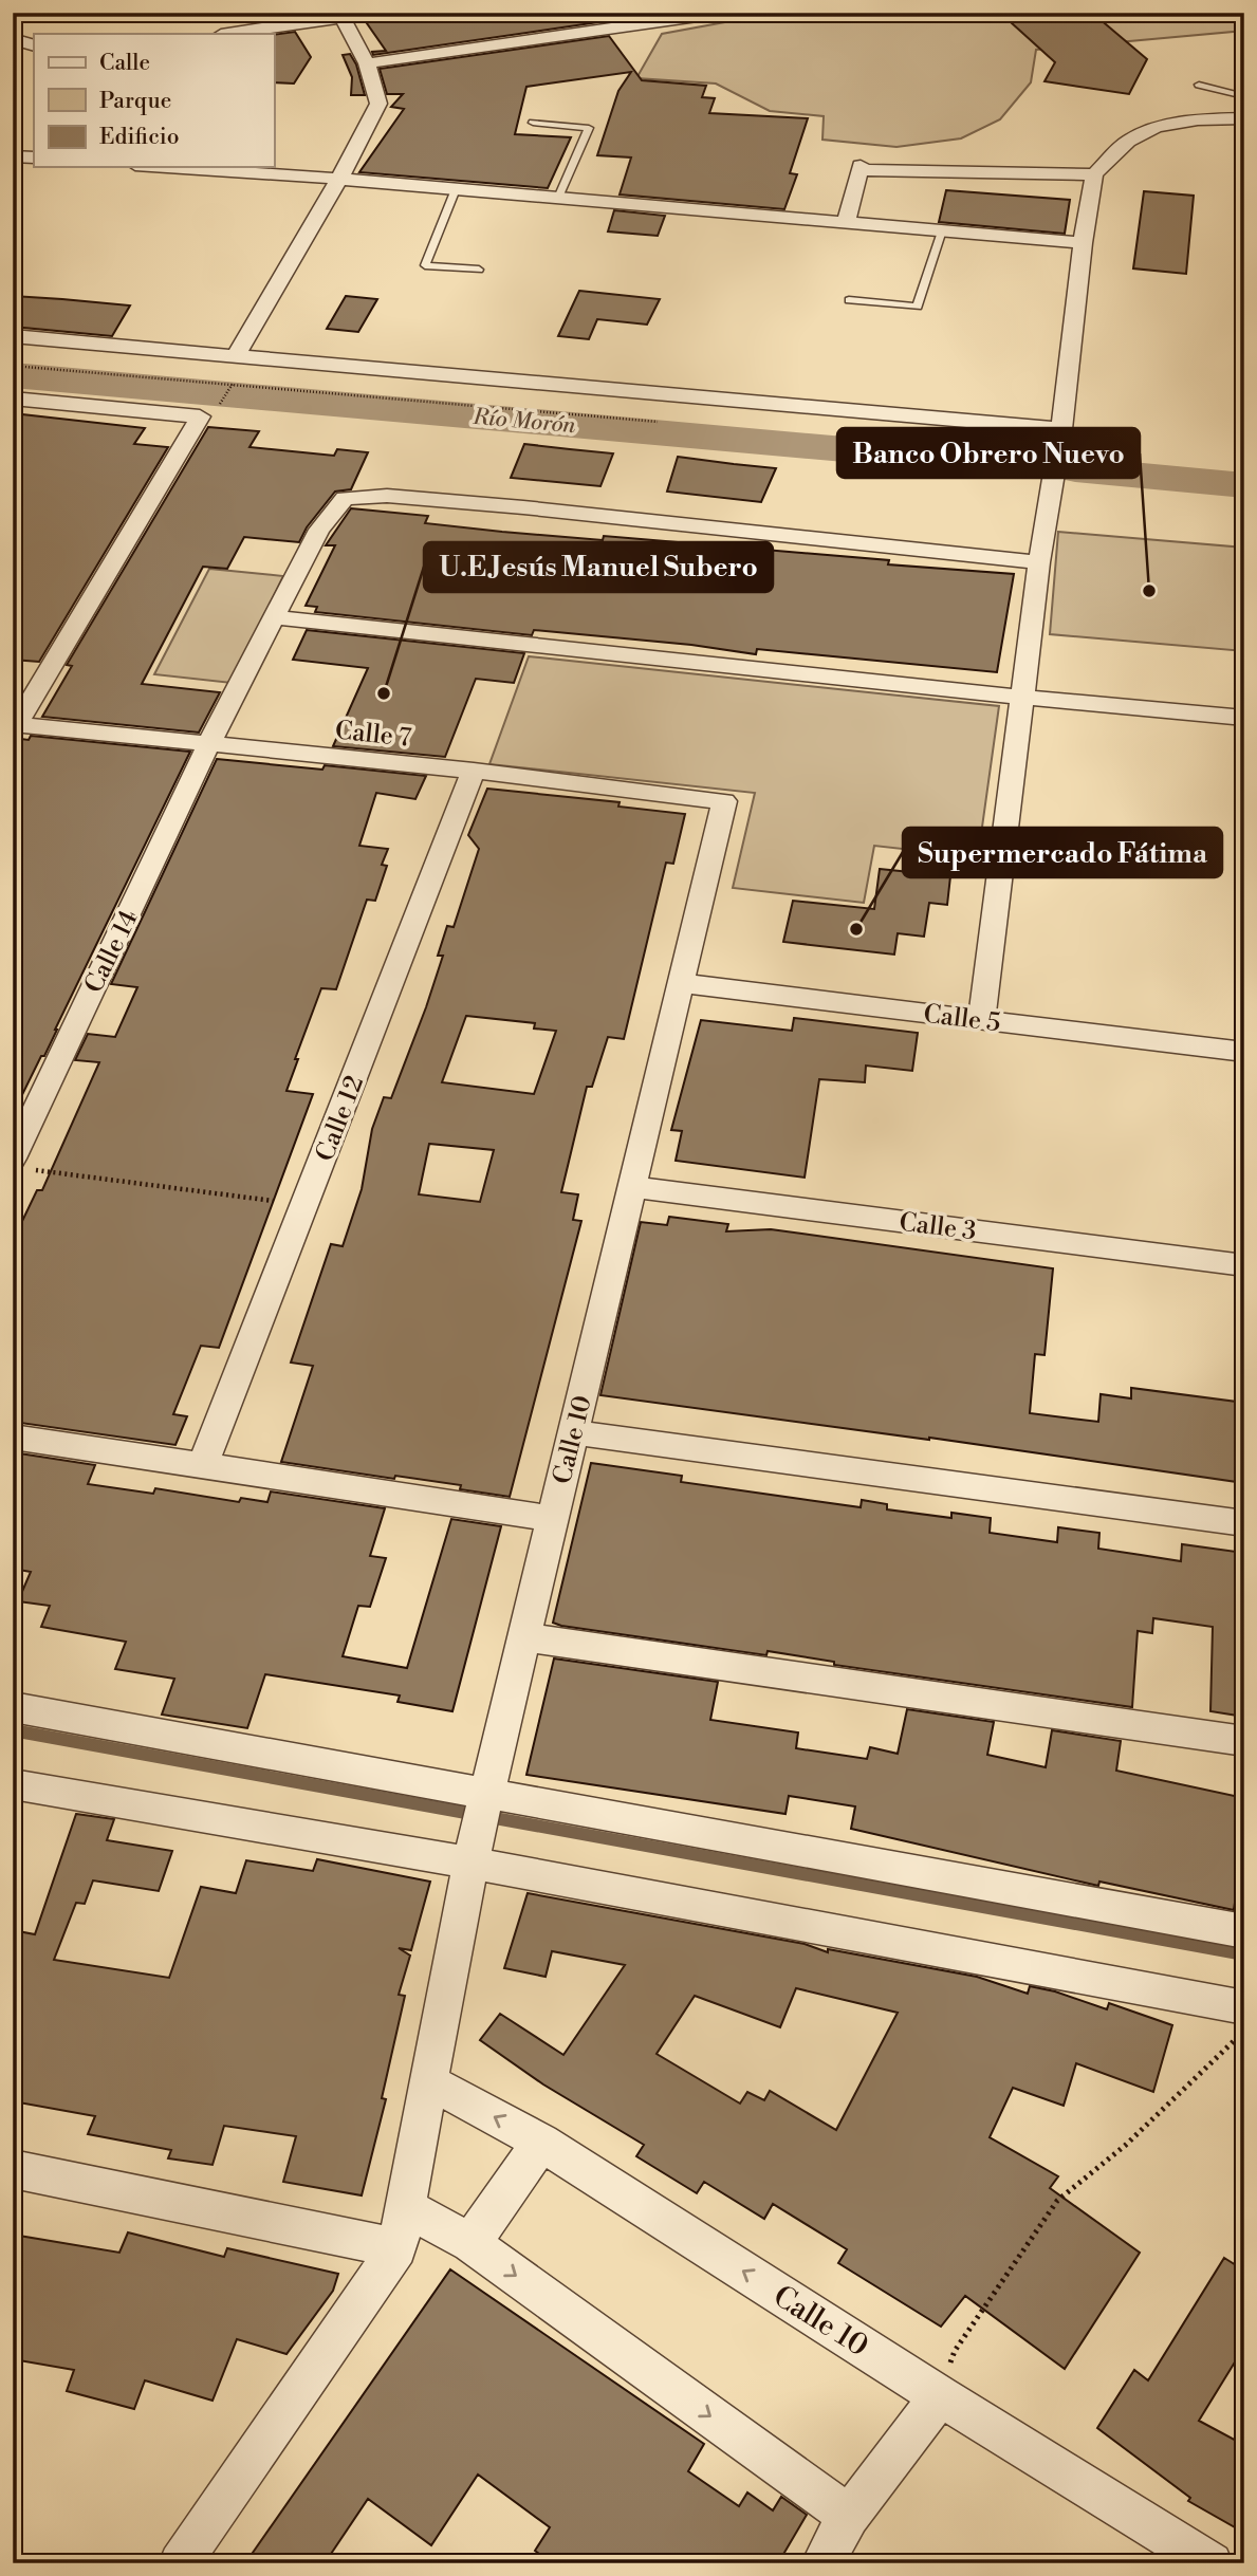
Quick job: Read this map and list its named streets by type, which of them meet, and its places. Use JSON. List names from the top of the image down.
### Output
{
  "streets": {
    "street": [
      "Calle 7",
      "Calle 14",
      "Calle 5",
      "Calle 12",
      "Calle 3",
      "Calle 10"
    ]
  },
  "crossings": [
    ["Calle 7", "Calle 14"],
    ["Calle 7", "Calle 12"],
    ["Calle 7", "Calle 10"],
    ["Calle 5", "Calle 10"],
    ["Calle 3", "Calle 10"]
  ],
  "water": ["Río Morón"],
  "places": ["Banco Obrero Nuevo", "U.E Jesús Manuel Subero", "Supermercado Fátima"],
  "legend": ["Calle", "Parque", "Edificio"]
}
